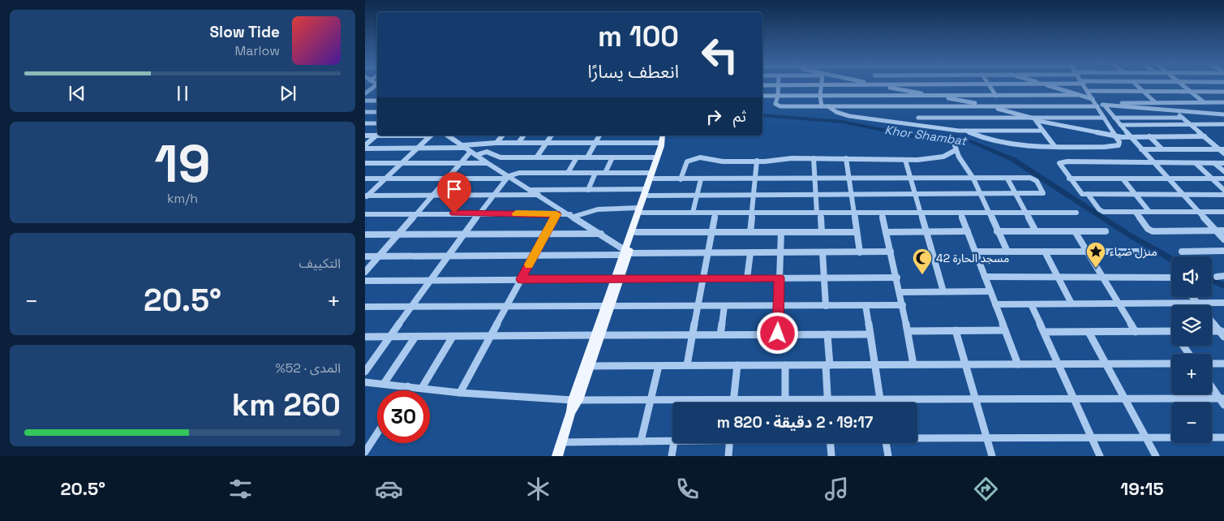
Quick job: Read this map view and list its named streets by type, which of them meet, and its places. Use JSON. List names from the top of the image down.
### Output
{
  "water": ["Khor Shambat"],
  "places": {
    "place": ["منزل ضياء"],
    "mosque": ["مسجد الحارة 42"]
  },
  "page": {
    "turn": ["100 m", "انعطف يسارًا"],
    "song": ["Slow Tide", "Marlow"],
    "then": "ثم",
    "tile": [
      ["19", "km/h"],
      "التكييف",
      ["المدى · 52%", "260 km"]
    ],
    "map_buttons": ["+", "−"],
    "heat": ["−", "20.5°", "+"],
    "limit": "30",
    "trip": "19:17 · 2 دقيقة · 820 m",
    "tabs": ["19:15", "20.5°"]
  }
}
